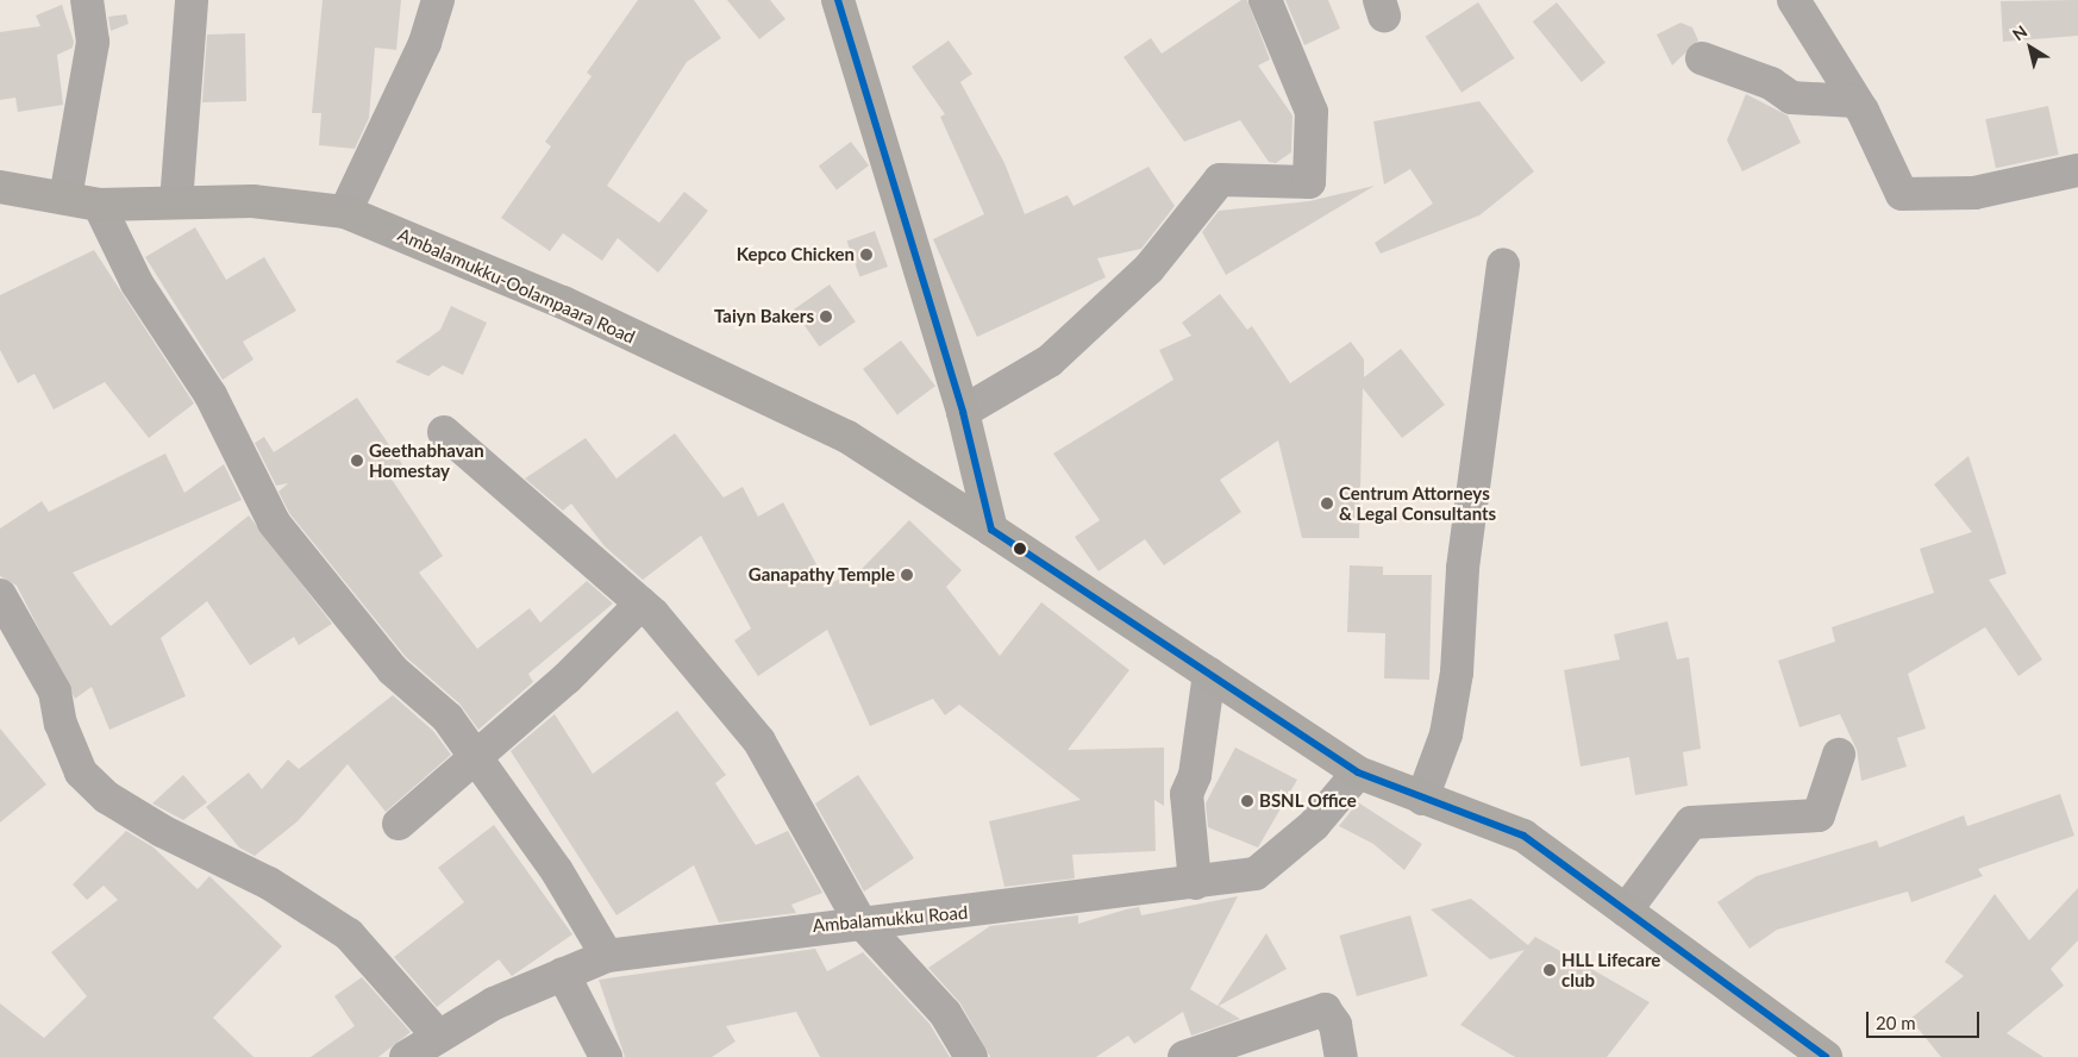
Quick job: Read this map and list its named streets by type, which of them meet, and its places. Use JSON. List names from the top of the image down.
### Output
{
  "streets": {
    "street": ["Ambalamukku-Oolampaara Road", "Ambalamukku Road"]
  },
  "crossings": [
    ["Ambalamukku-Oolampaara Road", "Ambalamukku Road"]
  ],
  "places": [
    "Kepco Chicken",
    "Taiyn Bakers",
    "Geethabhavan Homestay",
    "Centrum Attorneys & Legal Consultants",
    "Ganapathy Temple",
    "BSNL Office",
    "HLL Lifecare club"
  ],
  "scale_bar": "20 m",
  "north": "top left"
}
